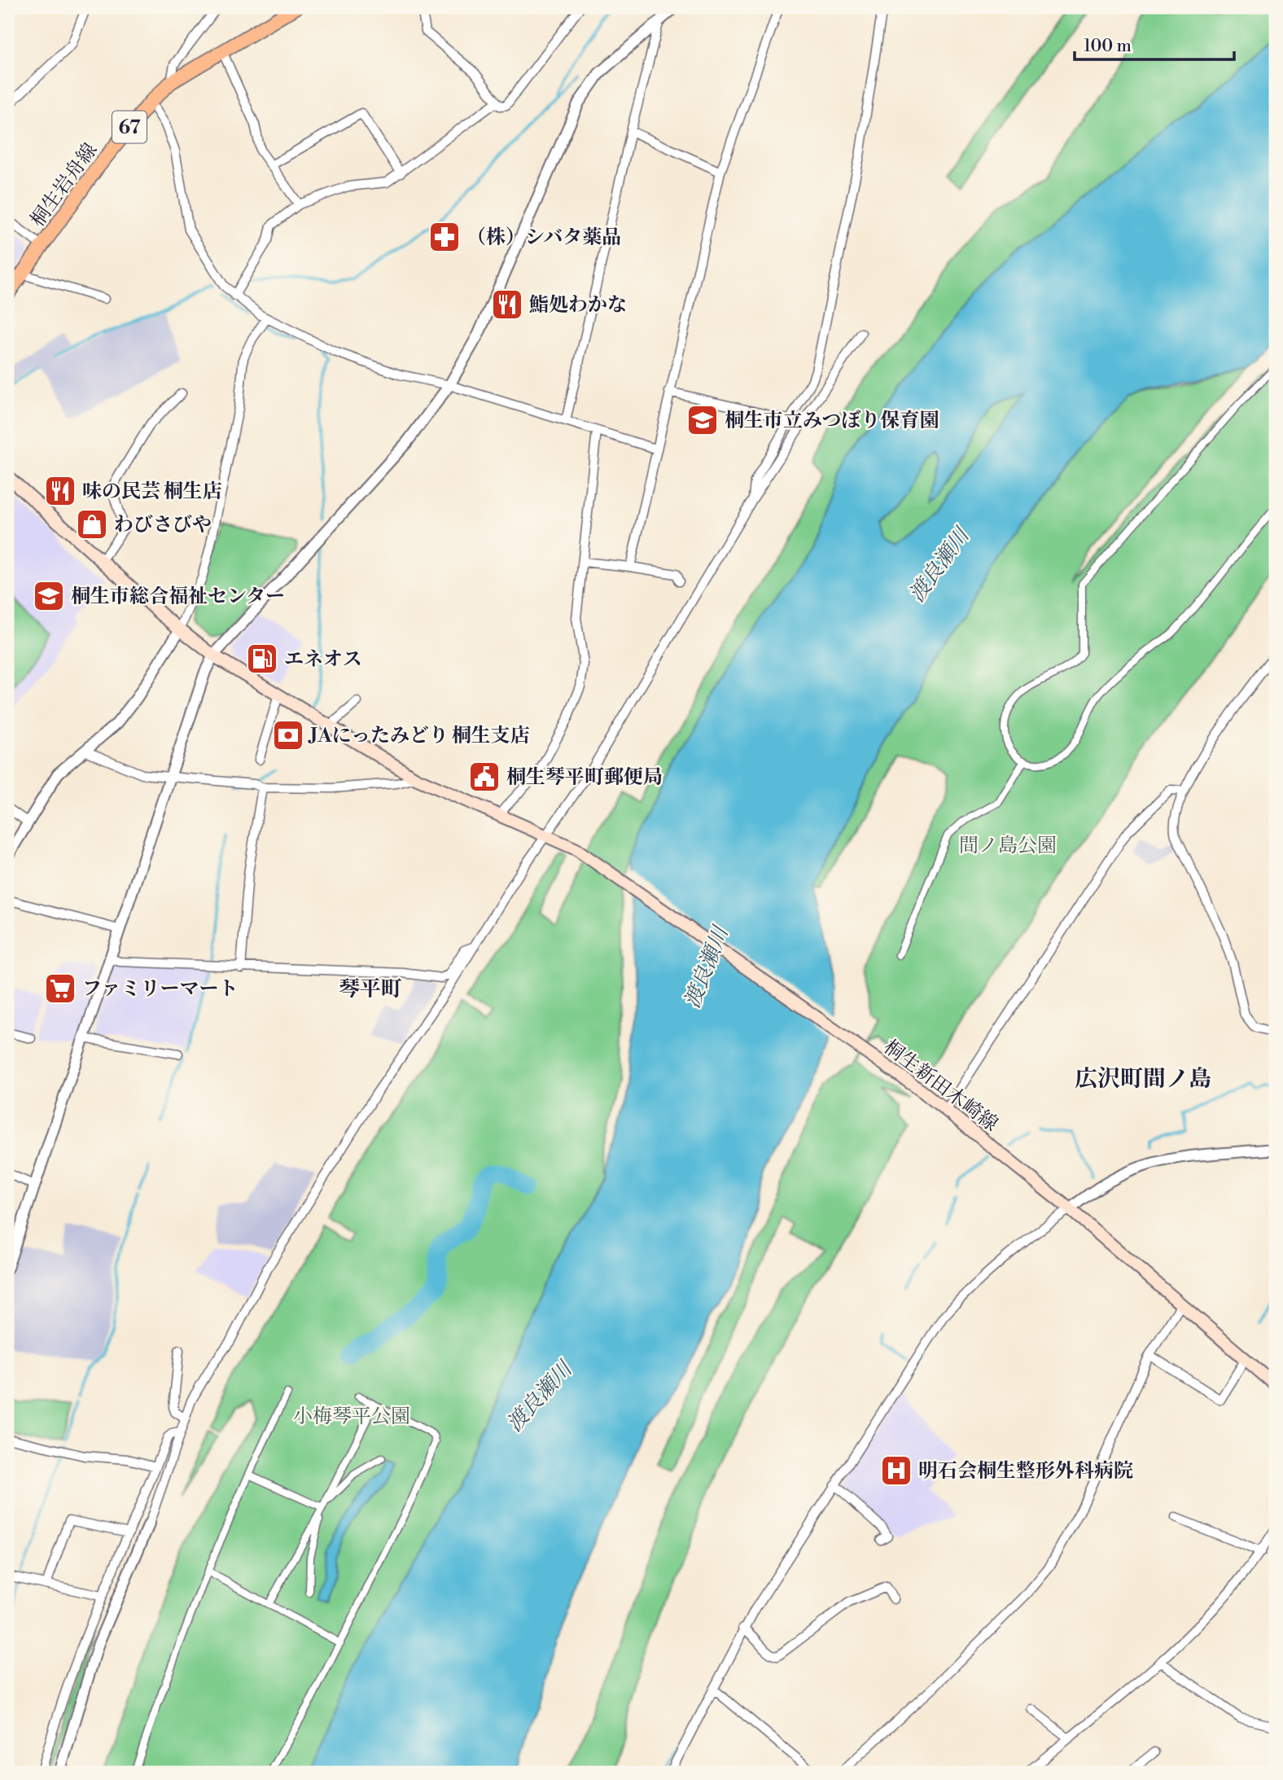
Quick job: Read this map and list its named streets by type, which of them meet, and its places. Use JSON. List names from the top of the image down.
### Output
{
  "streets": {
    "main road": ["67", "桐生岩舟線", "桐生新田木崎線"]
  },
  "districts": ["琴平町", "広沢町間ノ島"],
  "water": ["渡良瀬川"],
  "parks": ["間ノ島公園", "小梅琴平公園"],
  "places": {
    "pharmacy": ["（株）シバタ薬品"],
    "restaurant": ["鮨処わかな", "味の民芸 桐生店"],
    "school or university": ["桐生市立みつぼり保育園", "桐生市総合福祉センター"],
    "shop": ["わびさびや"],
    "fuel station": ["エネオス"],
    "bank": ["JAにったみどり 桐生支店"],
    "public building": ["桐生琴平町郵便局"],
    "supermarket": ["ファミリーマート"],
    "hospital": ["明石会桐生整形外科病院"]
  },
  "scale_bar": "100 m"
}
